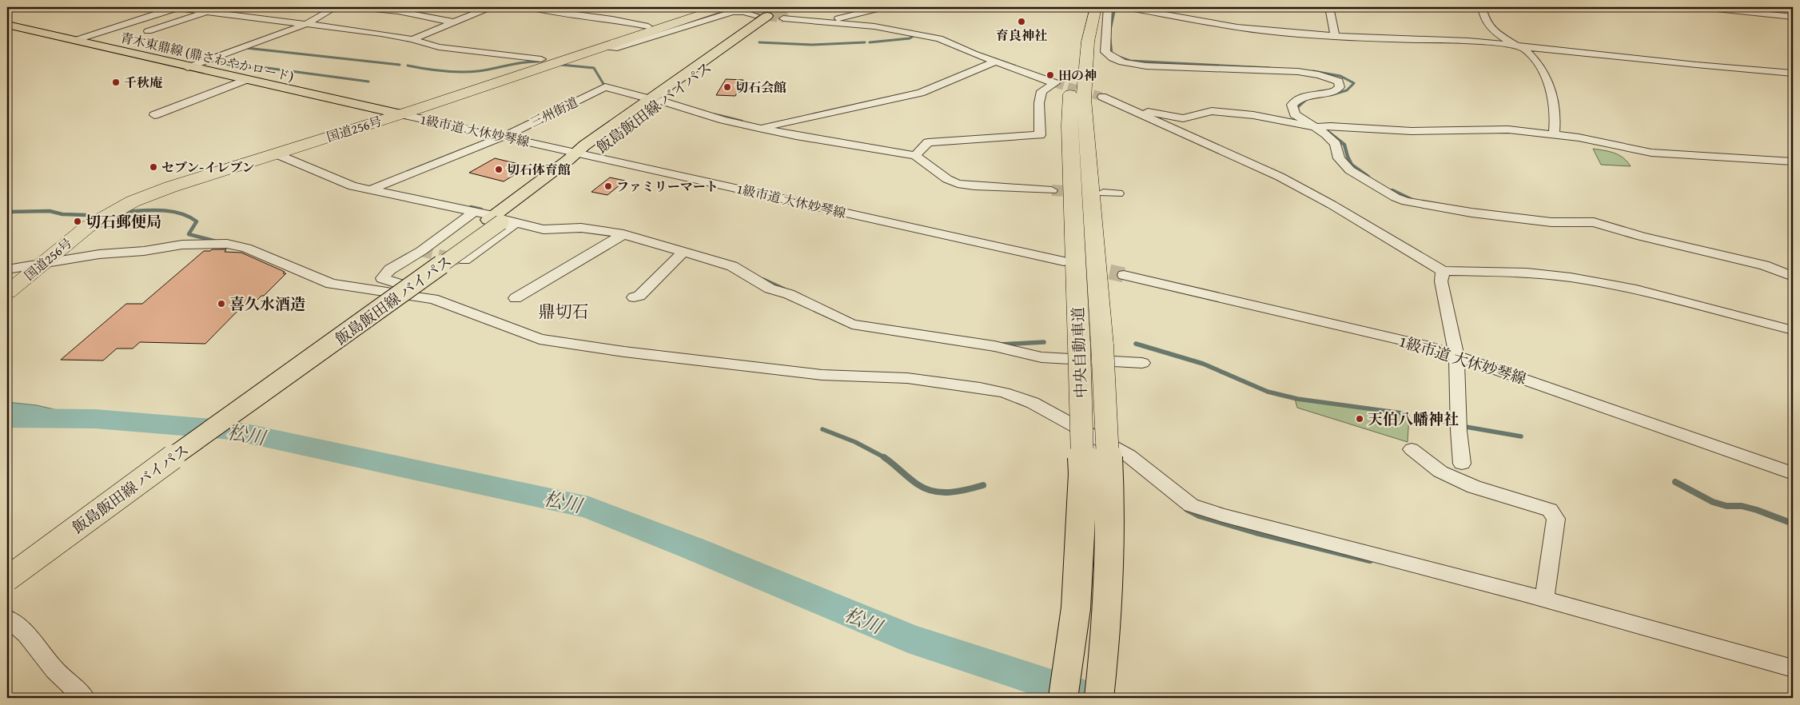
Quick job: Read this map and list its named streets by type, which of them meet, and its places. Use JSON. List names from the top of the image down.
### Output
{
  "streets": {
    "highway": ["国道256号", "中央自動車道"],
    "main road": ["青木東鼎線 (鼎さわやかロード)", "飯島飯田線 バイパス"],
    "street": ["三州街道", "1級市道 大休妙琴線"]
  },
  "crossings": [
    ["青木東鼎線 (鼎さわやかロード)", "国道256号"],
    ["青木東鼎線 (鼎さわやかロード)", "1級市道 大休妙琴線"],
    ["飯島飯田線 バイパス", "三州街道"],
    ["飯島飯田線 バイパス", "1級市道 大休妙琴線"],
    ["三州街道", "1級市道 大休妙琴線"],
    ["国道256号", "1級市道 大休妙琴線"]
  ],
  "districts": ["鼎切石"],
  "water": ["松川"],
  "places": [
    "育良神社",
    "田の神",
    "千秋庵",
    "切石会館",
    "セブン-イレブン",
    "切石体育館",
    "ファミリーマート",
    "切石郵便局",
    "喜久水酒造",
    "天伯八幡神社"
  ]
}
